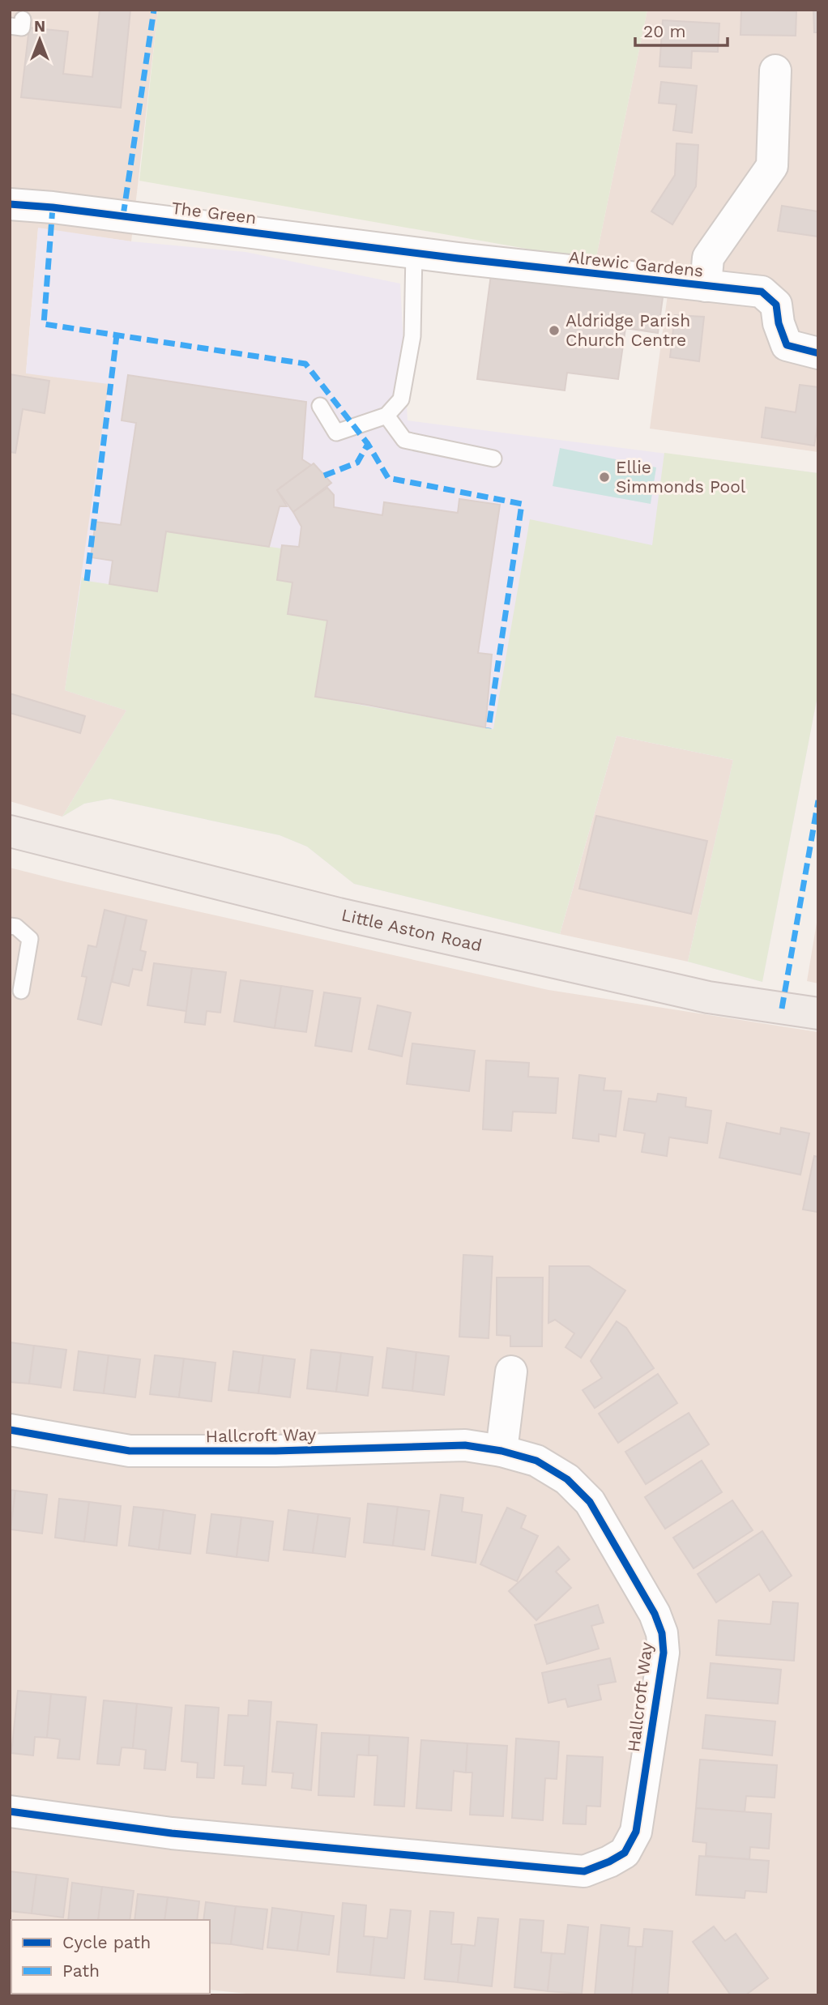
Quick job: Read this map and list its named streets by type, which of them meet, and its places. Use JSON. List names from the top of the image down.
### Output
{
  "streets": {
    "main road": ["Little Aston Road"],
    "street": ["The Green", "Alrewic Gardens", "Hallcroft Way"]
  },
  "crossings": [
    ["The Green", "Alrewic Gardens"]
  ],
  "places": ["Aldridge Parish Church Centre", "Ellie Simmonds Pool"],
  "legend": ["Cycle path", "Path"],
  "scale_bar": "20 m",
  "north": "top"
}
